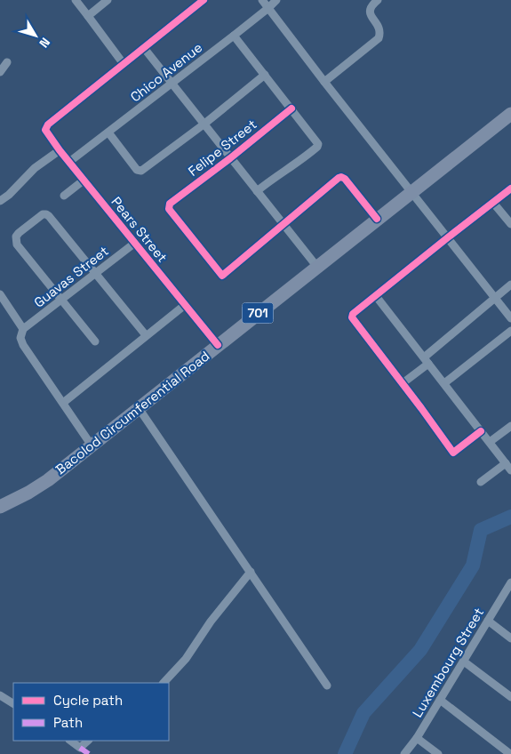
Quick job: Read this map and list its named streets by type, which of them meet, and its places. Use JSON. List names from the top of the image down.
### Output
{
  "streets": {
    "main road": ["701", "Bacolod Circumferential Road"],
    "street": [
      "Chico Avenue",
      "Felipe Street",
      "Pears Street",
      "Guavas Street",
      "Luxembourg Street"
    ]
  },
  "crossings": [
    ["Chico Avenue", "Pears Street"],
    ["Pears Street", "Guavas Street"],
    ["Pears Street", "Bacolod Circumferential Road"]
  ],
  "legend": ["Cycle path", "Path"],
  "north": "bottom right"
}
